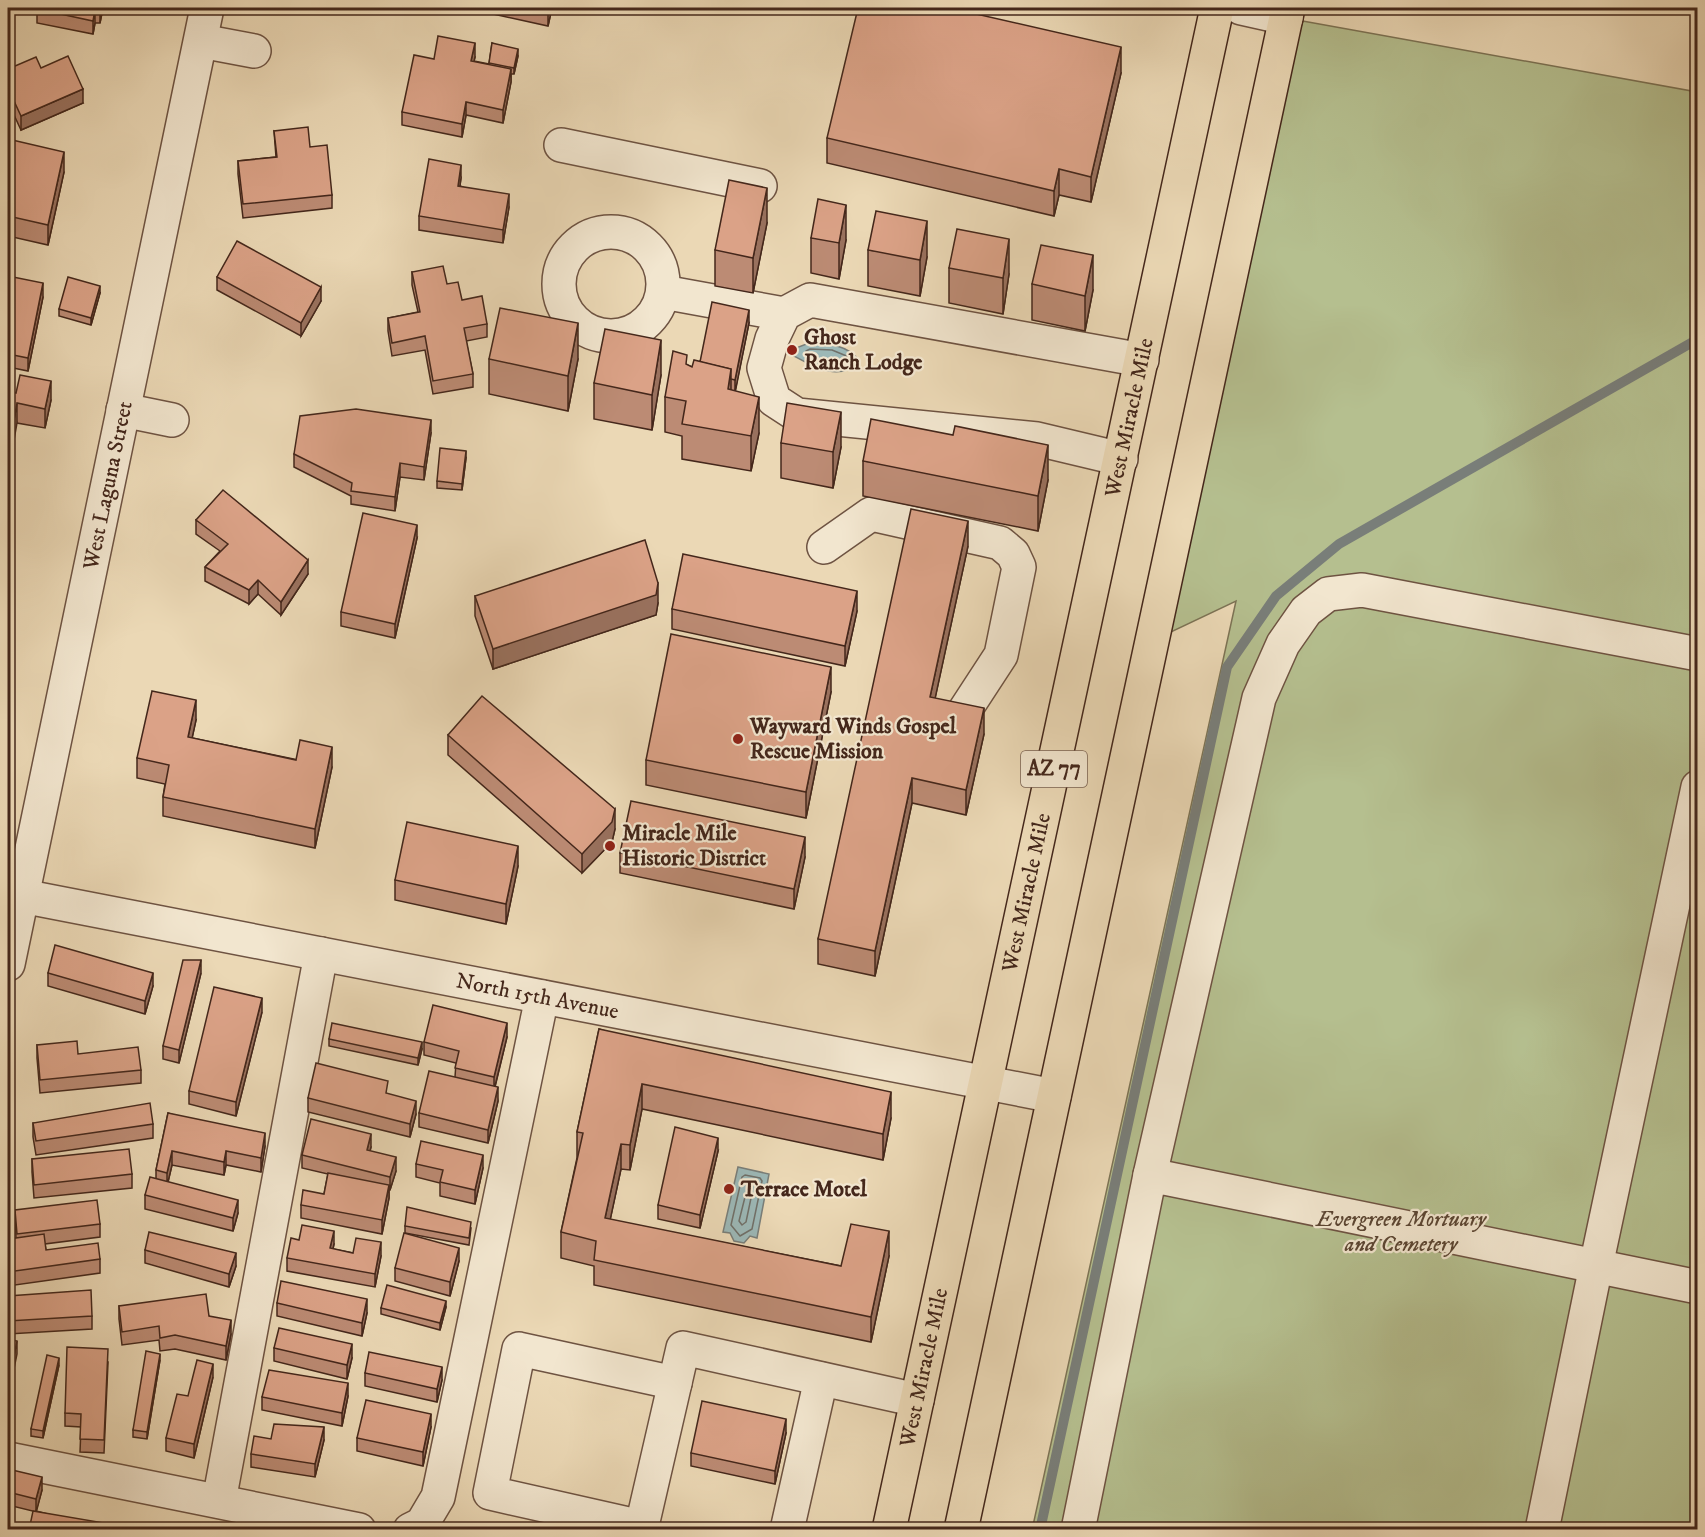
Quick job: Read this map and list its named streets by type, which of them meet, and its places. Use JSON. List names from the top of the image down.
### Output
{
  "streets": {
    "highway": ["West Miracle Mile", "AZ 77"],
    "street": ["West Laguna Street", "North 15th Avenue"]
  },
  "crossings": [
    ["West Miracle Mile", "North 15th Avenue"],
    ["West Laguna Street", "North 15th Avenue"],
    ["AZ 77", "North 15th Avenue"]
  ],
  "parks": ["Evergreen Mortuary and Cemetery"],
  "places": [
    "Ghost Ranch Lodge",
    "Wayward Winds Gospel Rescue Mission",
    "Miracle Mile Historic District",
    "Terrace Motel"
  ]
}
